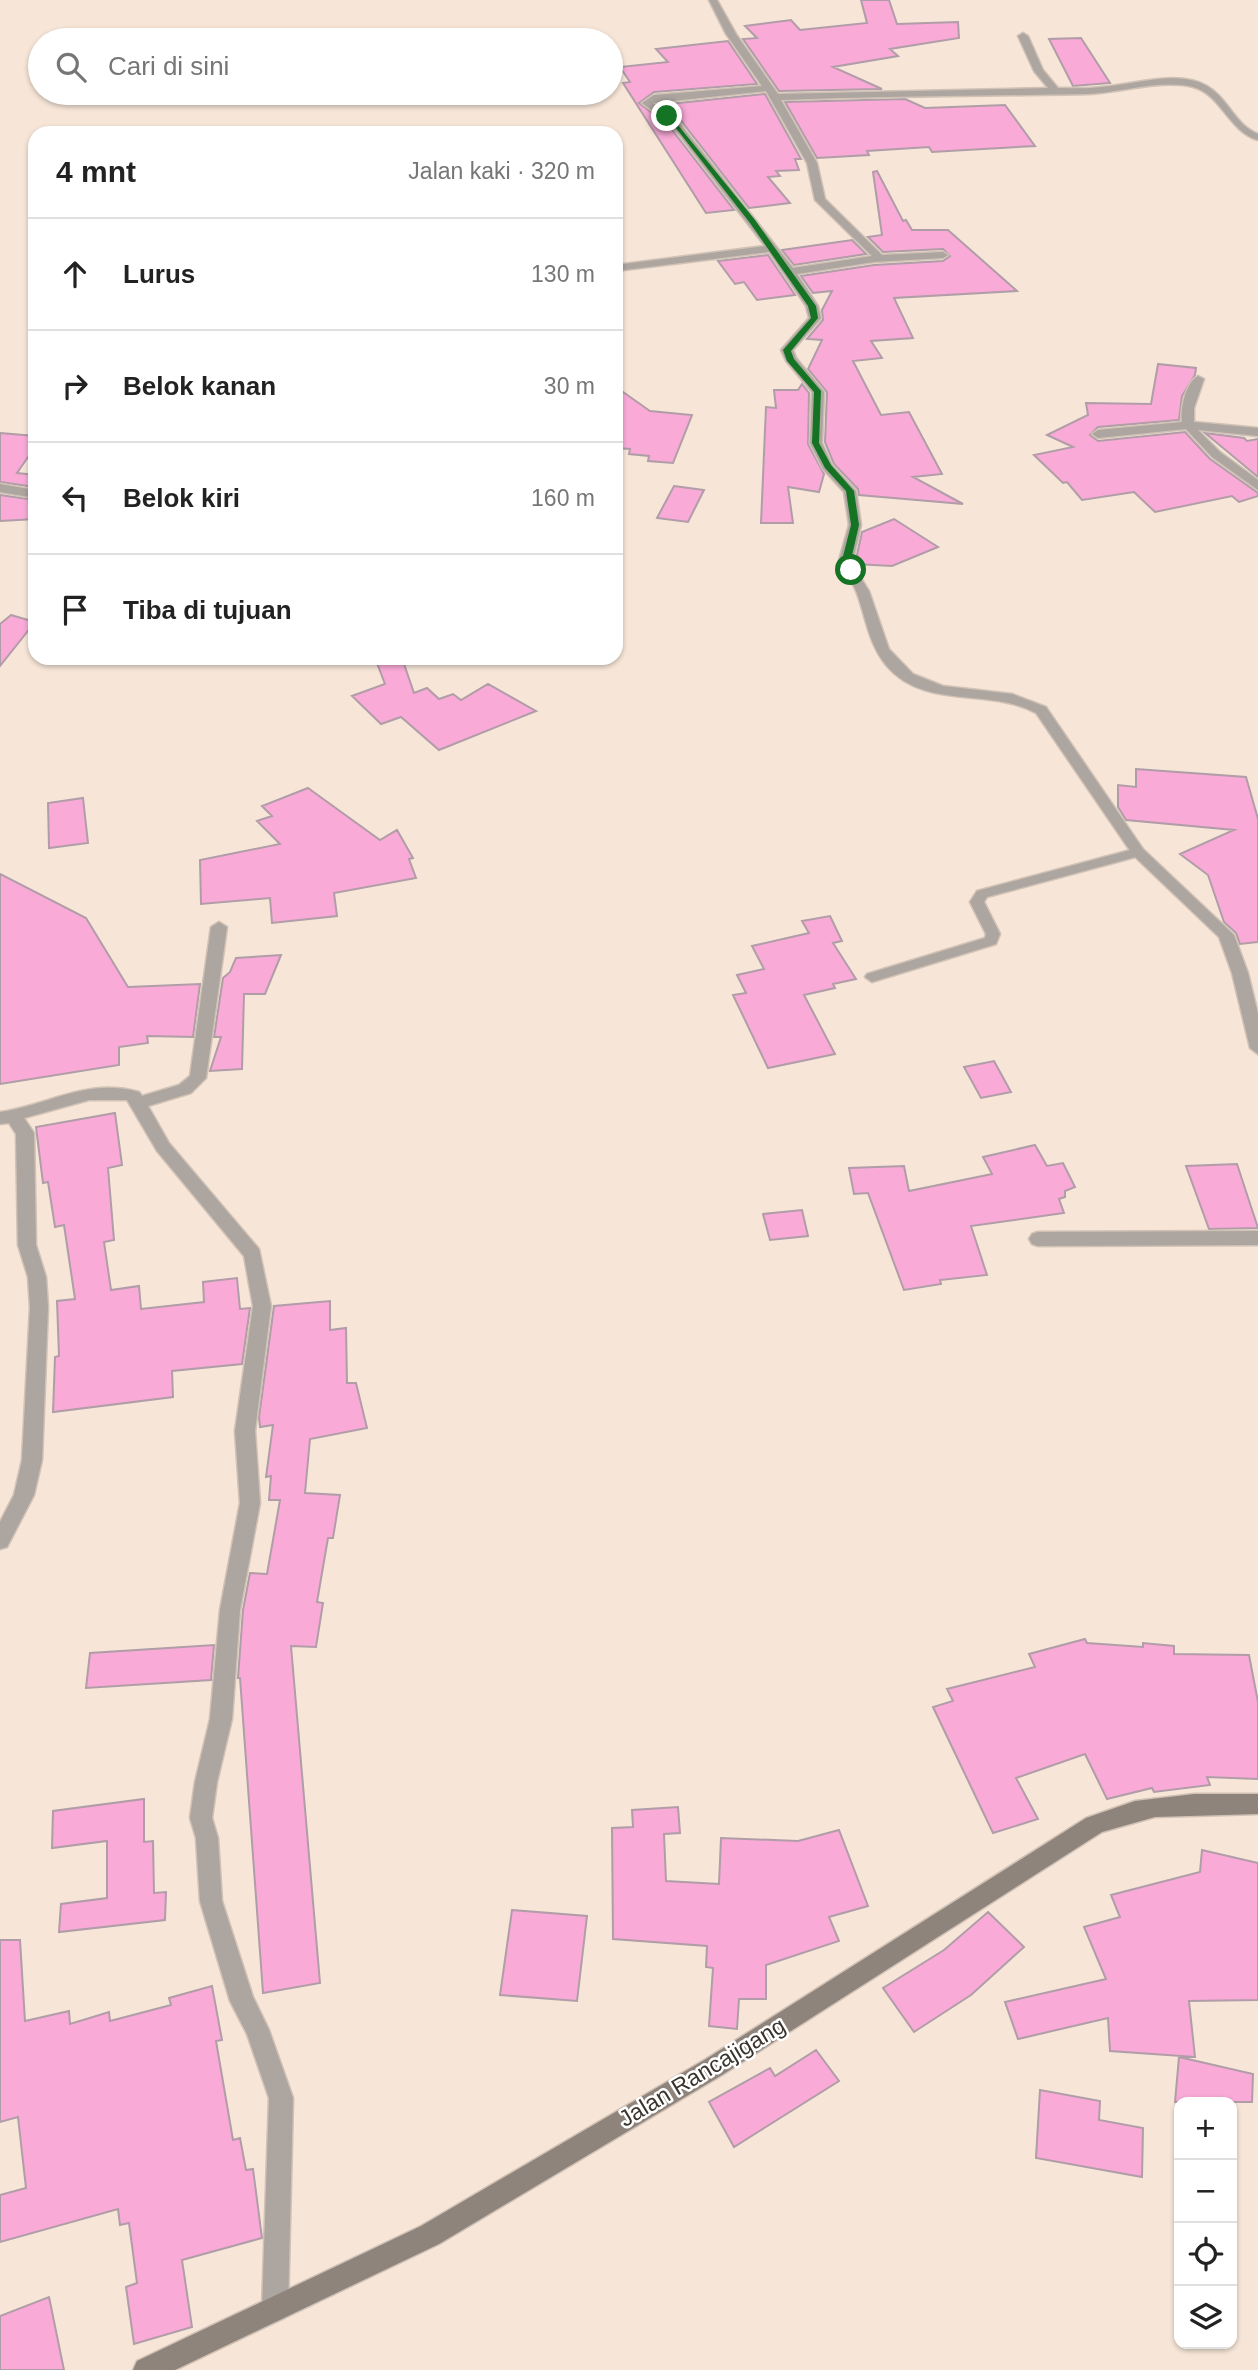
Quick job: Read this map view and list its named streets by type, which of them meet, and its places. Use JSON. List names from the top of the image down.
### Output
{
  "streets": {
    "main road": ["Jalan Rancajigang"]
  },
  "page": {
    "search": "Cari di sini",
    "heading": ["4 mnt", "Jalan kaki · 320 m"],
    "list": [
      ["Lurus", "130 m"],
      ["Belok kanan", "30 m"],
      ["Belok kiri", "160 m"],
      "Tiba di tujuan"
    ],
    "map_buttons": ["+", "−"]
  }
}
